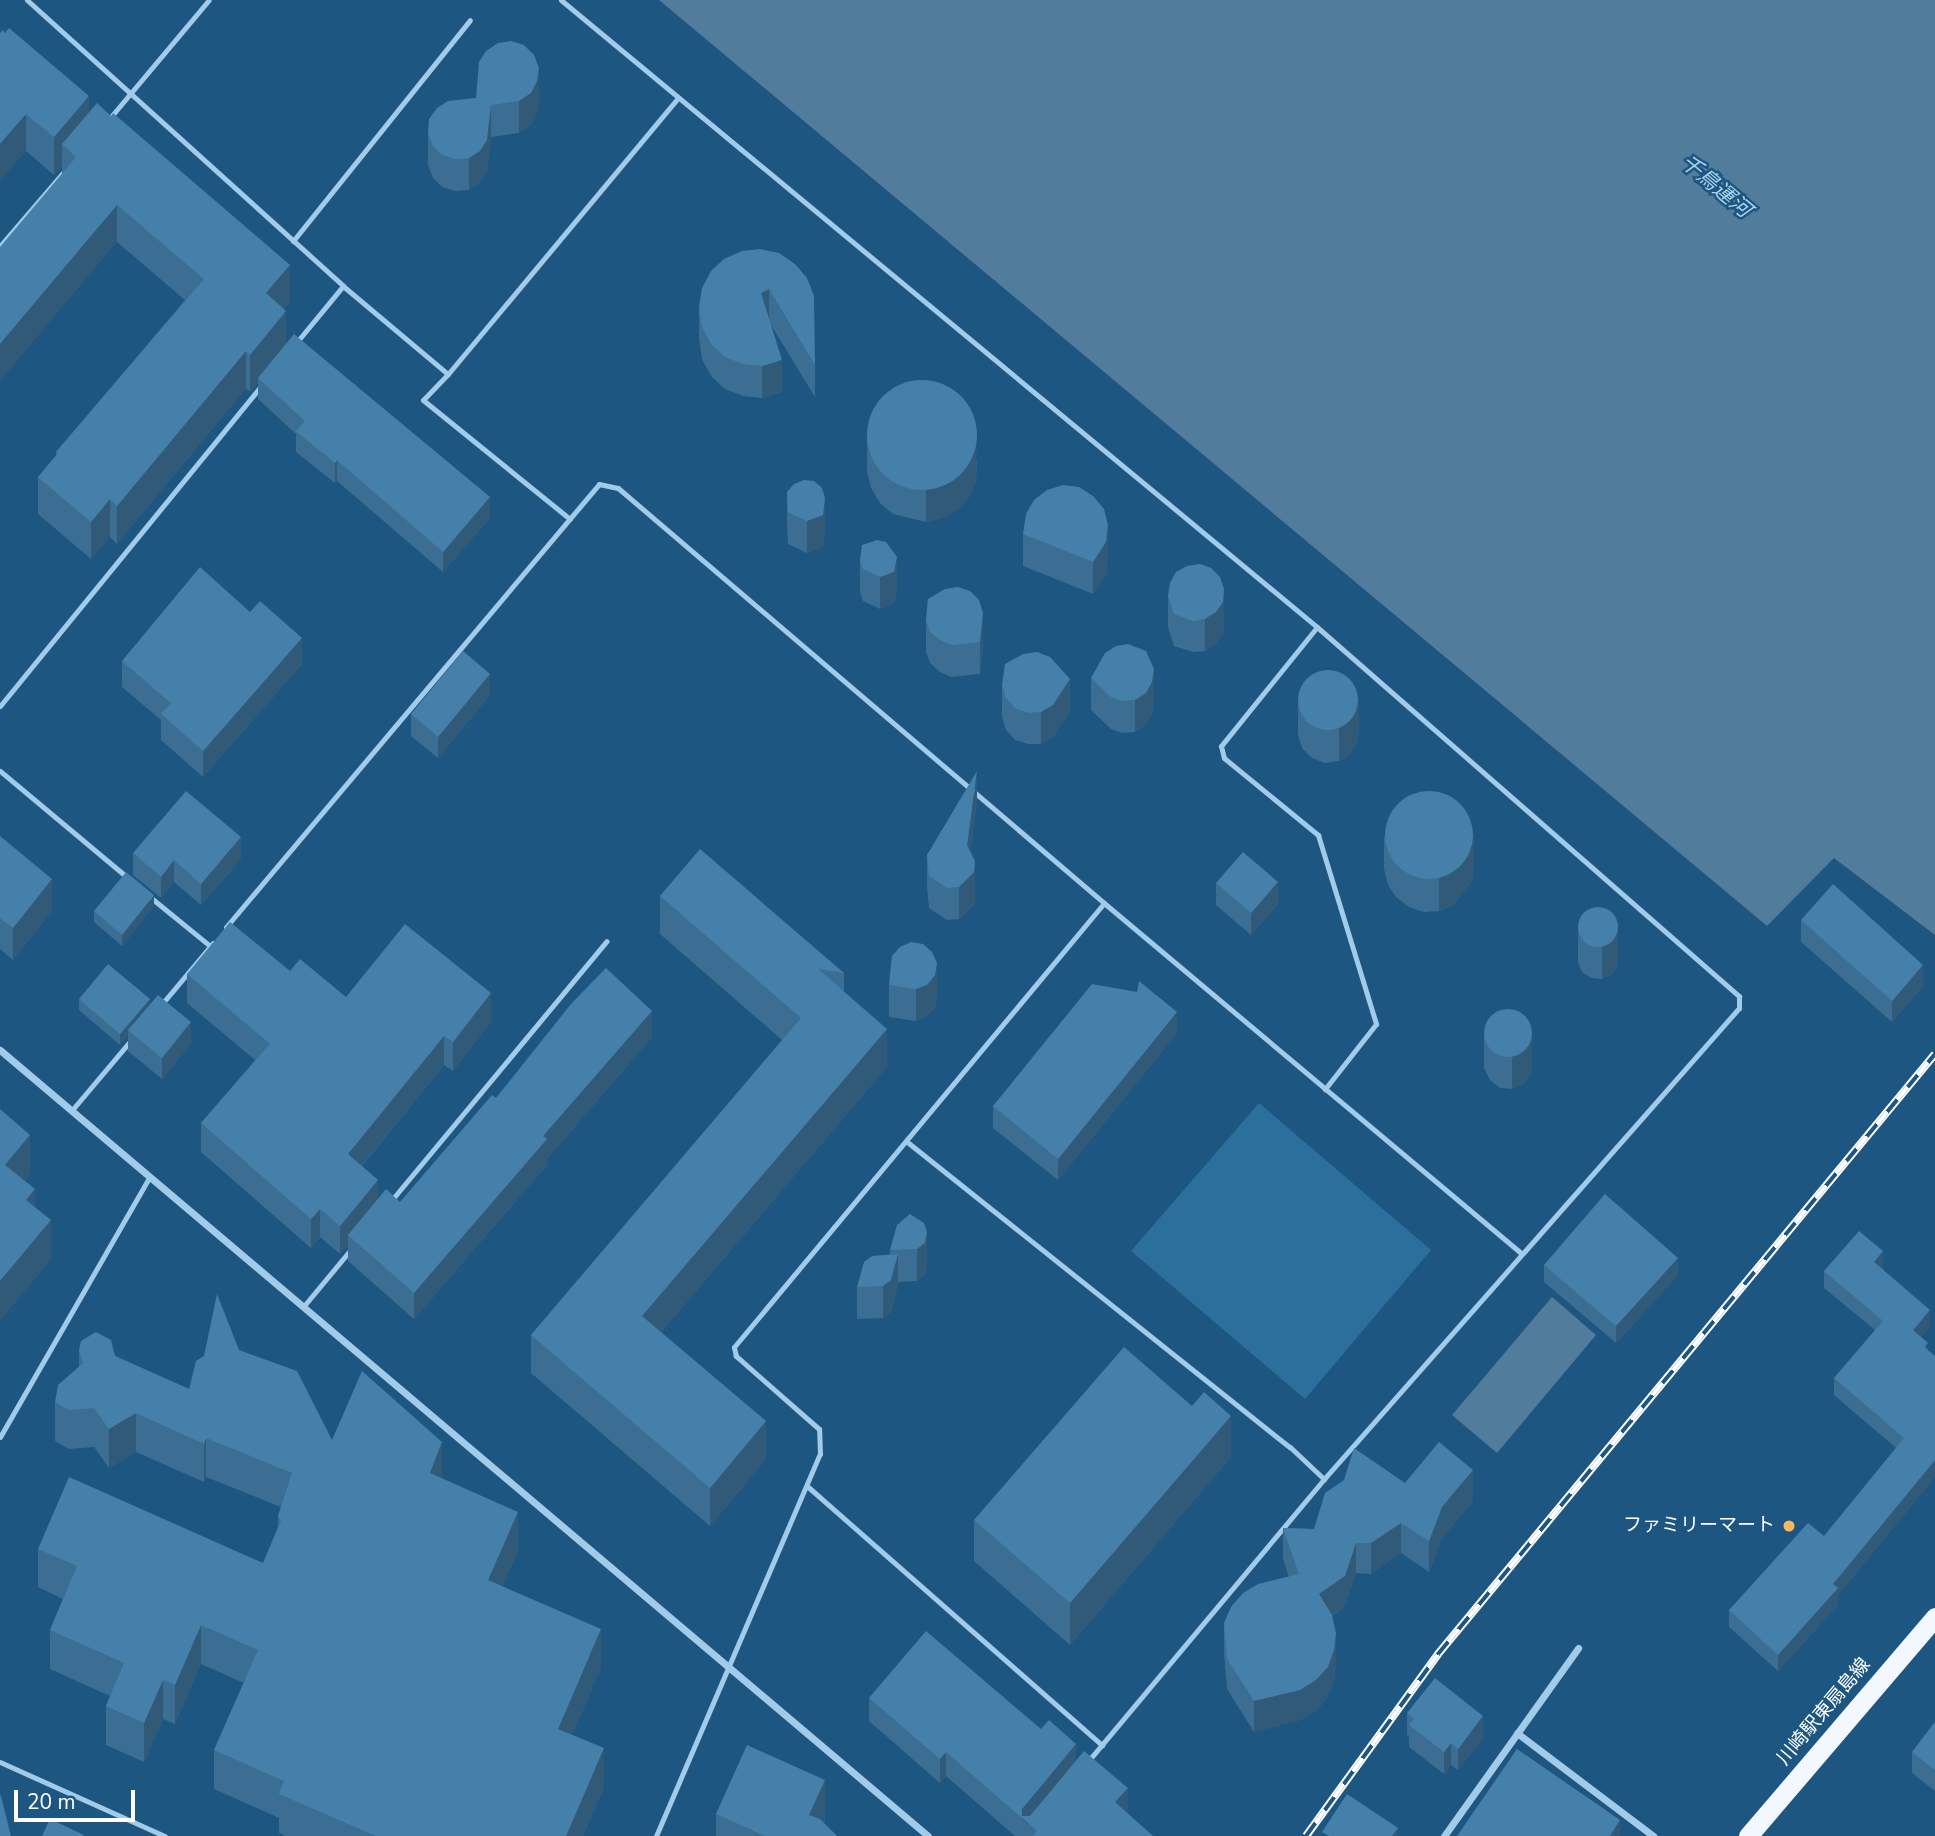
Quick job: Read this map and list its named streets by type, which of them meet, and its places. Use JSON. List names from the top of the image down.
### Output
{
  "streets": {
    "highway": ["川崎駅東扇島線"]
  },
  "water": ["千鳥運河"],
  "places": ["ファミリーマート"],
  "scale_bar": "20 m"
}
